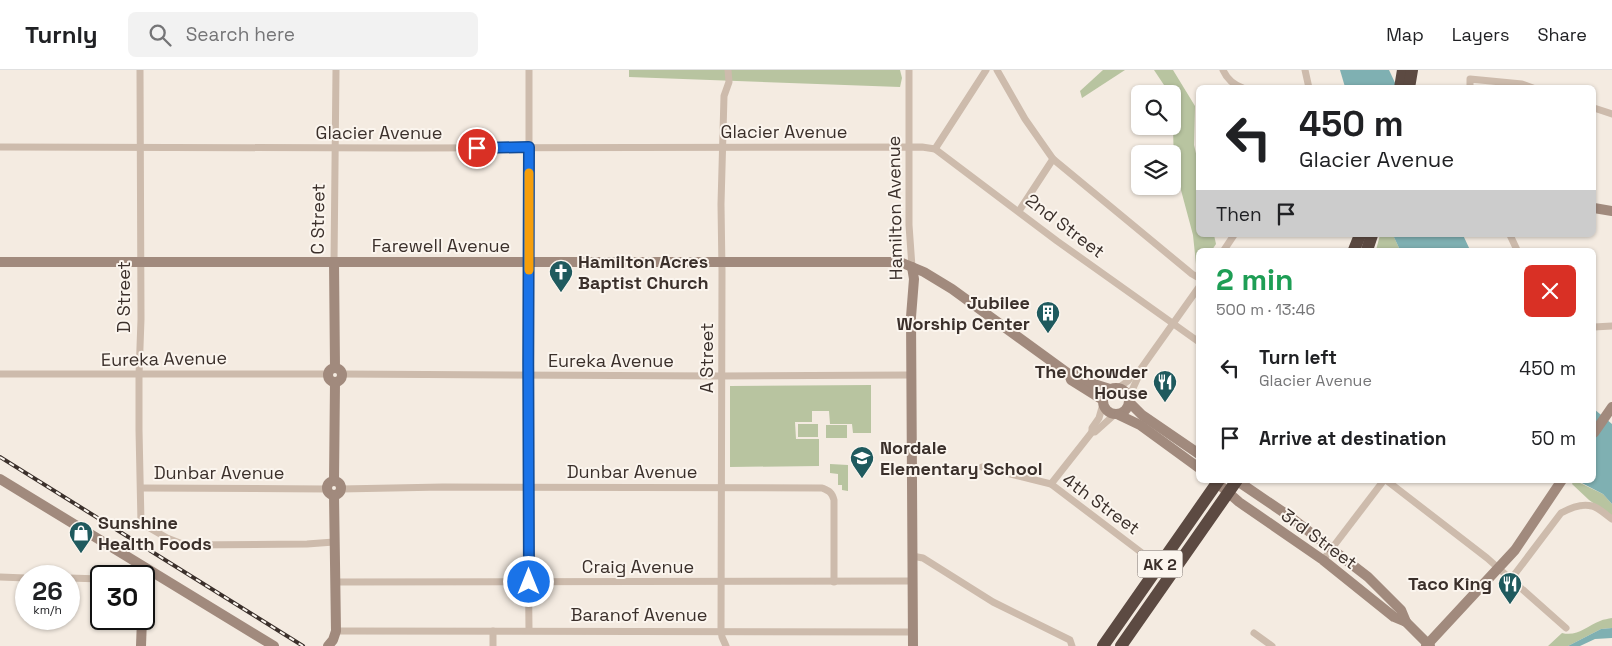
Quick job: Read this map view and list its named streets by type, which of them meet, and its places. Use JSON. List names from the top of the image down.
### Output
{
  "streets": {
    "highway": ["AK 2"],
    "street": [
      "Glacier Avenue",
      "Hamilton Avenue",
      "C Street",
      "2nd Street",
      "Farewell Avenue",
      "D Street",
      "A Street",
      "Eureka Avenue",
      "Dunbar Avenue",
      "4th Street",
      "3rd Street",
      "Craig Avenue",
      "Baranof Avenue"
    ]
  },
  "crossings": [
    ["Glacier Avenue", "Hamilton Avenue"],
    ["Glacier Avenue", "C Street"],
    ["Glacier Avenue", "D Street"],
    ["Glacier Avenue", "A Street"],
    ["Hamilton Avenue", "Farewell Avenue"],
    ["Hamilton Avenue", "Eureka Avenue"],
    ["Hamilton Avenue", "Craig Avenue"],
    ["Hamilton Avenue", "Baranof Avenue"],
    ["C Street", "Farewell Avenue"],
    ["C Street", "D Street"],
    ["C Street", "Eureka Avenue"],
    ["C Street", "Dunbar Avenue"],
    ["C Street", "Craig Avenue"],
    ["C Street", "Baranof Avenue"],
    ["Farewell Avenue", "D Street"],
    ["Farewell Avenue", "A Street"],
    ["D Street", "Eureka Avenue"],
    ["D Street", "Dunbar Avenue"],
    ["A Street", "Eureka Avenue"],
    ["A Street", "Dunbar Avenue"],
    ["A Street", "Craig Avenue"],
    ["A Street", "Baranof Avenue"],
    ["Dunbar Avenue", "Craig Avenue"],
    ["3rd Street", "AK 2"]
  ],
  "places": {
    "church": ["Hamilton Acres Baptist Church"],
    "building": ["Jubilee Worship Center"],
    "restaurant": ["The Chowder House", "Taco King"],
    "school or university": ["Nordale Elementary School"],
    "shop": ["Sunshine Health Foods"]
  },
  "page": {
    "header": "Turnly",
    "search": "Search here",
    "nav": ["Map", "Layers", "Share"],
    "turn": ["450 m", "Glacier Avenue"],
    "then": "Then",
    "heading": ["2 min", "500 m · 13:46"],
    "list": [
      {
        "name": "Turn left",
        "note": "Glacier Avenue",
        "value": "450 m"
      },
      {
        "name": "Arrive at destination",
        "value": "50 m"
      }
    ],
    "speed": "26 km/h",
    "limit": "30"
  }
}
